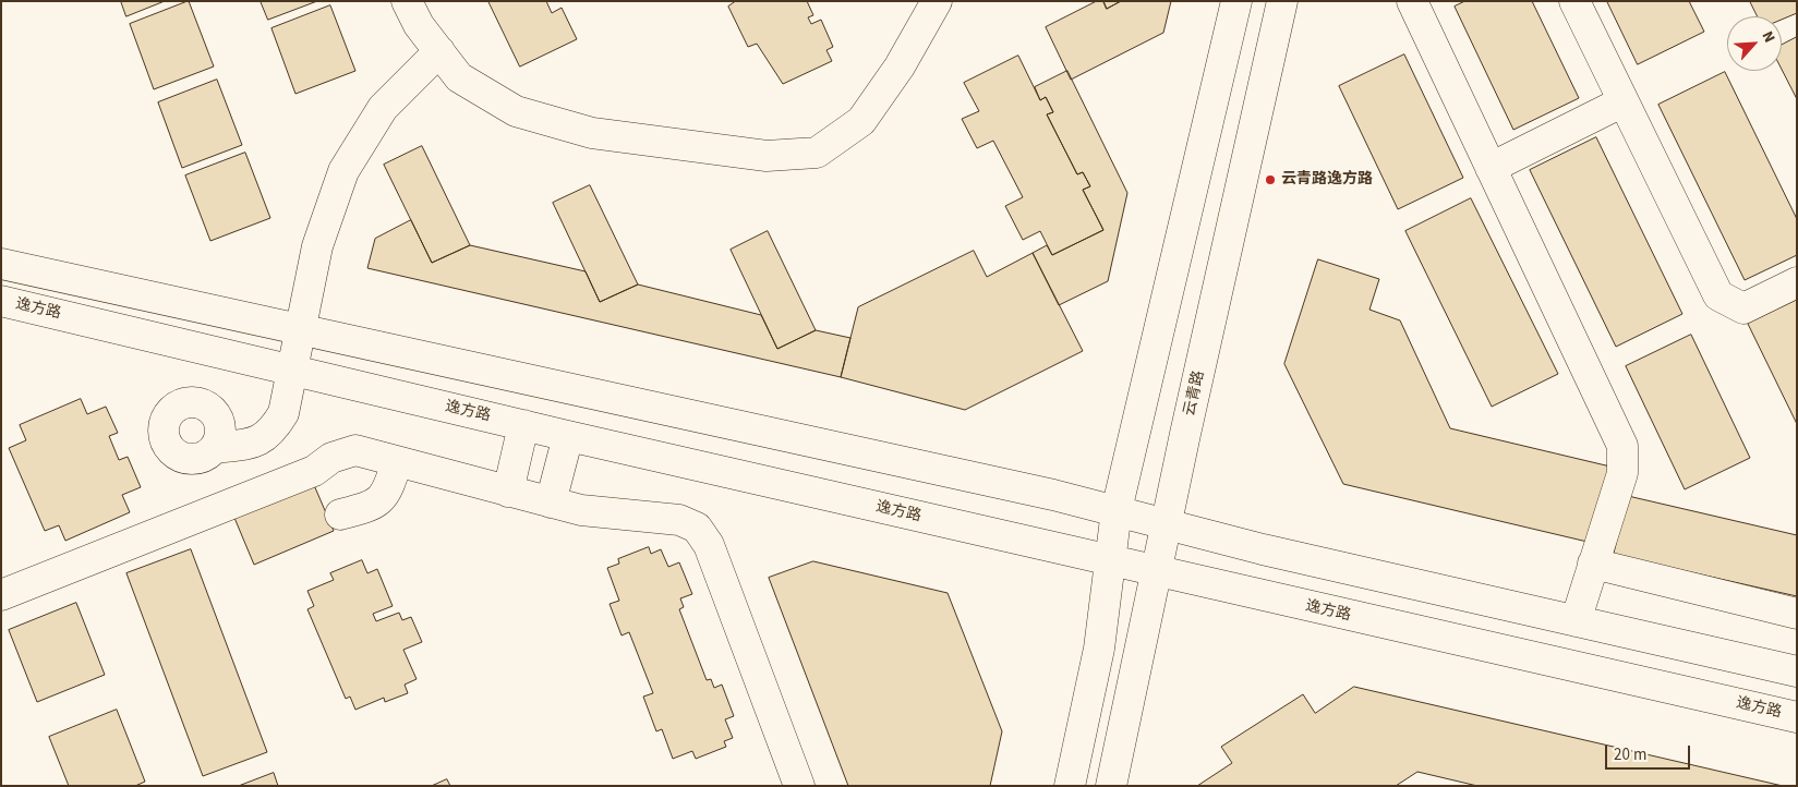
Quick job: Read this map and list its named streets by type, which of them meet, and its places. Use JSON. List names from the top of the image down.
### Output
{
  "streets": {
    "street": ["逸方路", "云青路"]
  },
  "crossings": [
    ["逸方路", "云青路"]
  ],
  "places": ["云青路逸方路"],
  "scale_bar": "20 m",
  "north": "top right"
}
